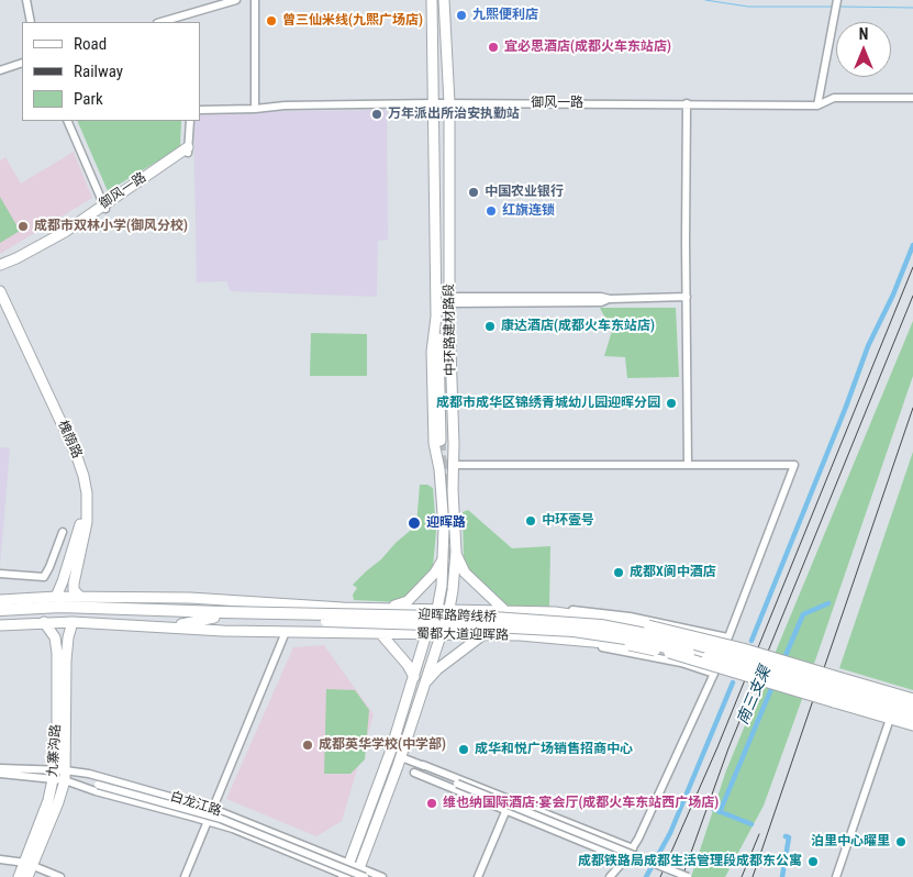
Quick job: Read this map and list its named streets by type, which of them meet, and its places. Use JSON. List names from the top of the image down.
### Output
{
  "streets": {
    "highway": ["迎晖路跨线桥", "蜀都大道迎晖路"],
    "main road": [
      "御风一路",
      "中环路建材路段",
      "槐荫路",
      "九寨沟路"
    ],
    "street": ["白龙江路"]
  },
  "crossings": [
    ["御风一路", "中环路建材路段"],
    ["中环路建材路段", "蜀都大道迎晖路"],
    ["中环路建材路段", "白龙江路"],
    ["槐荫路", "蜀都大道迎晖路"],
    ["迎晖路跨线桥", "蜀都大道迎晖路"],
    ["蜀都大道迎晖路", "九寨沟路"],
    ["九寨沟路", "白龙江路"]
  ],
  "water": ["南三支渠"],
  "places": [
    "九熙便利店",
    "曾三仙米线(九熙广场店)",
    "宜必思酒店(成都火车东站店)",
    "万年派出所治安执勤站",
    "中国农业银行",
    "红旗连锁",
    "成都市双林小学(御风分校)",
    "康达酒店(成都火车东站店)",
    "成都市成华区锦绣青城幼儿园迎晖分园",
    "中环壹号",
    "迎晖路",
    "成都X阆中酒店",
    "成都英华学校(中学部)",
    "成华和悦广场销售招商中心",
    "维也纳国际酒店·宴会厅(成都火车东站西广场店)",
    "泊里中心曜里",
    "成都铁路局成都生活管理段成都东公寓"
  ],
  "legend": ["Road", "Railway", "Park"],
  "north": "top"
}
